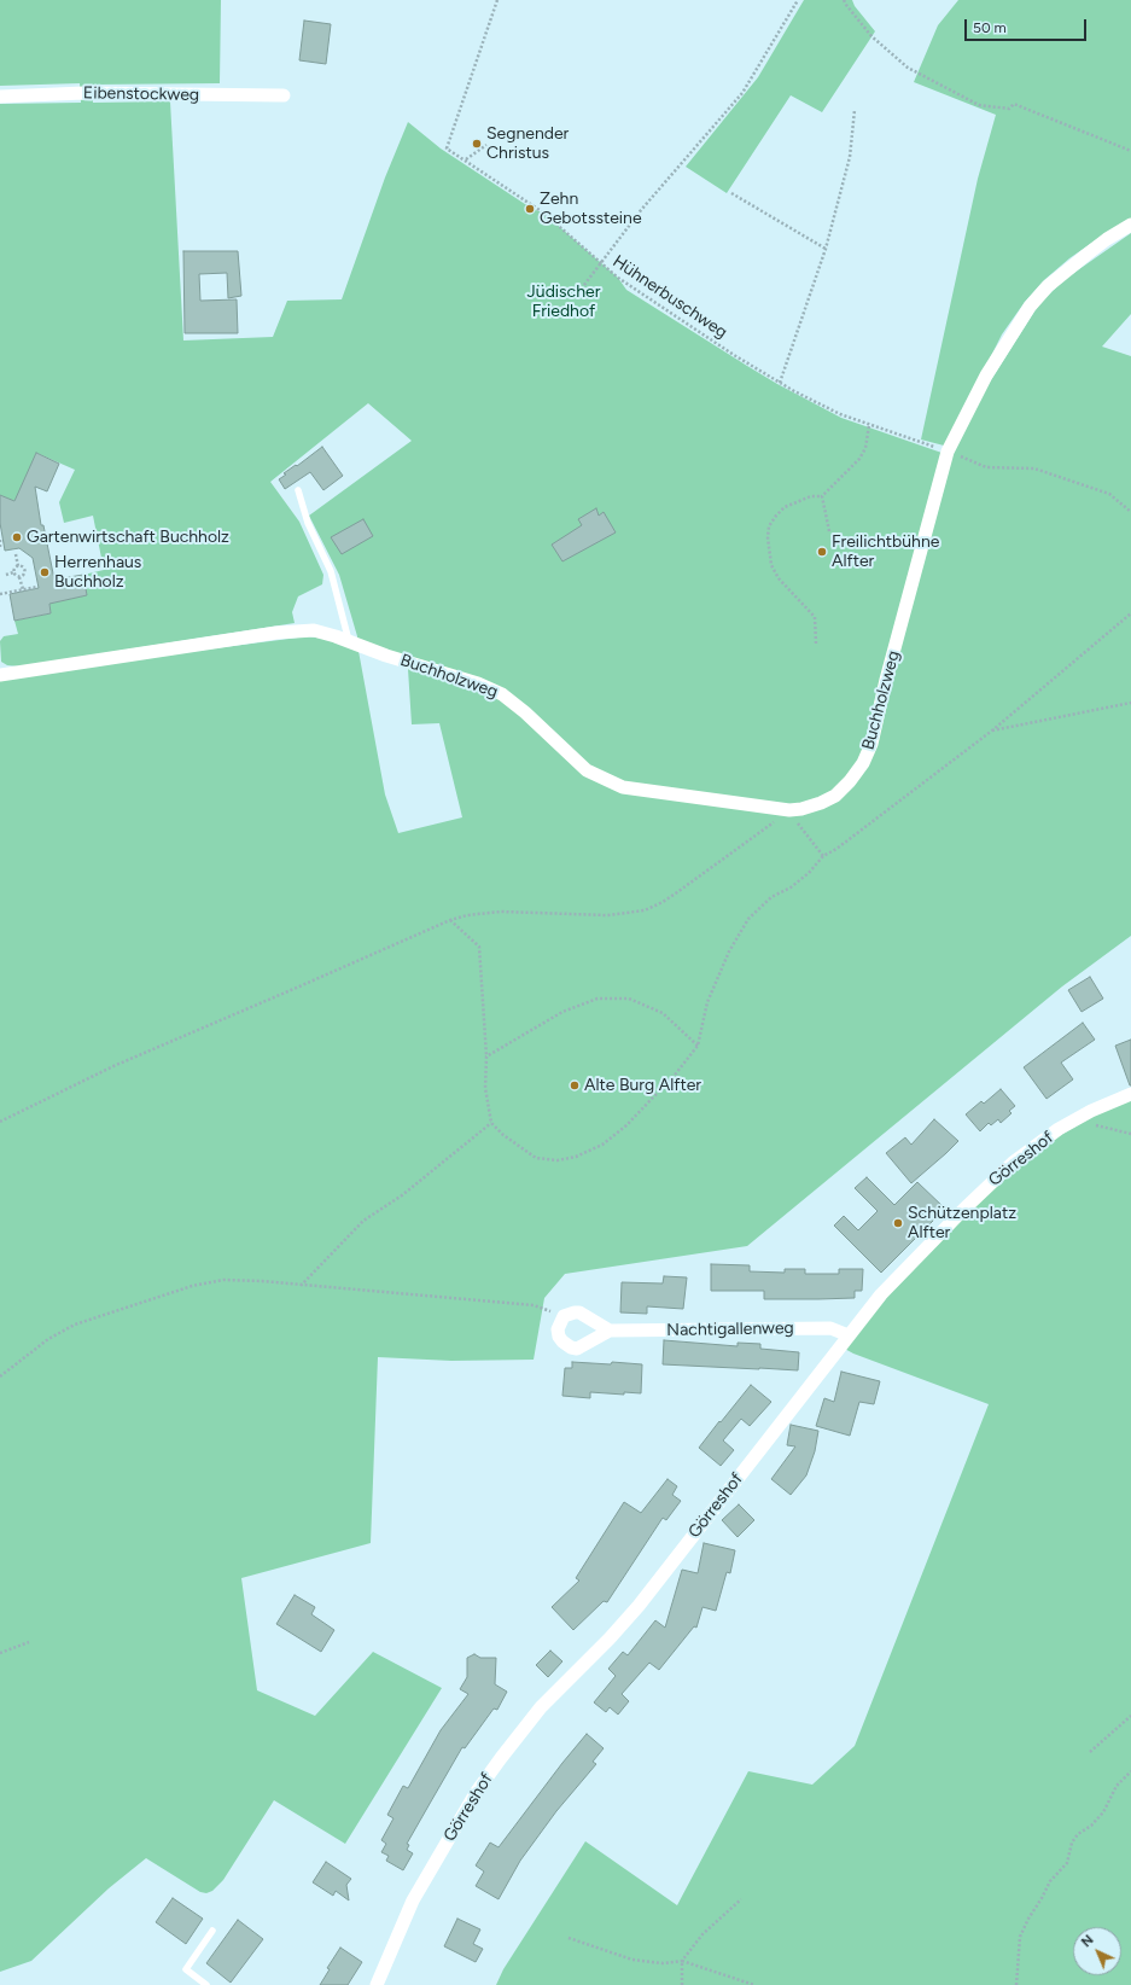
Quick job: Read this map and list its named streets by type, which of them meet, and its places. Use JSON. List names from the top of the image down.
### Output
{
  "streets": {
    "street": [
      "Eibenstockweg",
      "Buchholzweg",
      "Görreshof",
      "Nachtigallenweg"
    ],
    "path": ["Hühnerbuschweg"]
  },
  "crossings": [
    ["Hühnerbuschweg", "Buchholzweg"],
    ["Görreshof", "Nachtigallenweg"]
  ],
  "parks": ["Jüdischer Friedhof"],
  "places": [
    "Segnender Christus",
    "Zehn Gebotssteine",
    "Gartenwirtschaft Buchholz",
    "Freilichtbühne Alfter",
    "Herrenhaus Buchholz",
    "Alte Burg Alfter",
    "Schützenplatz Alfter"
  ],
  "scale_bar": "50 m",
  "north": "top left"
}
